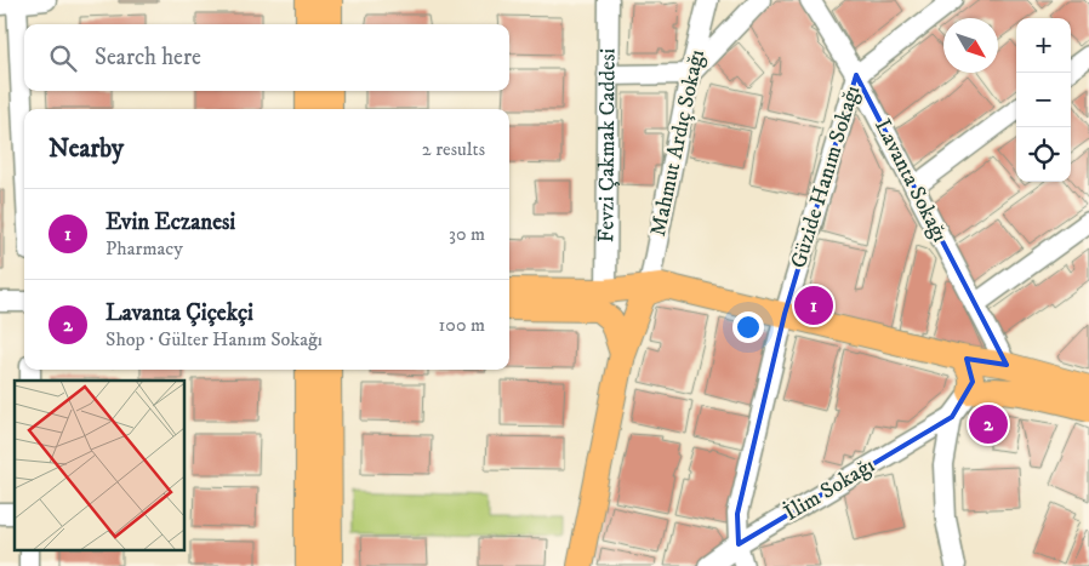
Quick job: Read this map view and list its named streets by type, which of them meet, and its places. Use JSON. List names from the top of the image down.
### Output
{
  "streets": {
    "street": [
      "Mahmut Ardıç Sokağı",
      "Fevzi Çakmak Caddesi",
      "Güzide Hanım Sokağı",
      "Lavanta Sokağı",
      "İlim Sokağı"
    ]
  },
  "crossings": [
    ["Güzide Hanım Sokağı", "Lavanta Sokağı"],
    ["Güzide Hanım Sokağı", "İlim Sokağı"]
  ],
  "north": "bottom right",
  "page": {
    "map_buttons": ["+", "−"],
    "search": "Search here",
    "heading": ["Nearby", "2 results"],
    "list": [
      {
        "mark": "1",
        "name": "Evin Eczanesi",
        "note": "Pharmacy",
        "value": "30 m"
      },
      {
        "mark": "2",
        "name": "Lavanta Çiçekçi",
        "note": "Shop · Gülter Hanım Sokağı",
        "value": "100 m"
      }
    ],
    "pins": ["1", "2"]
  }
}
